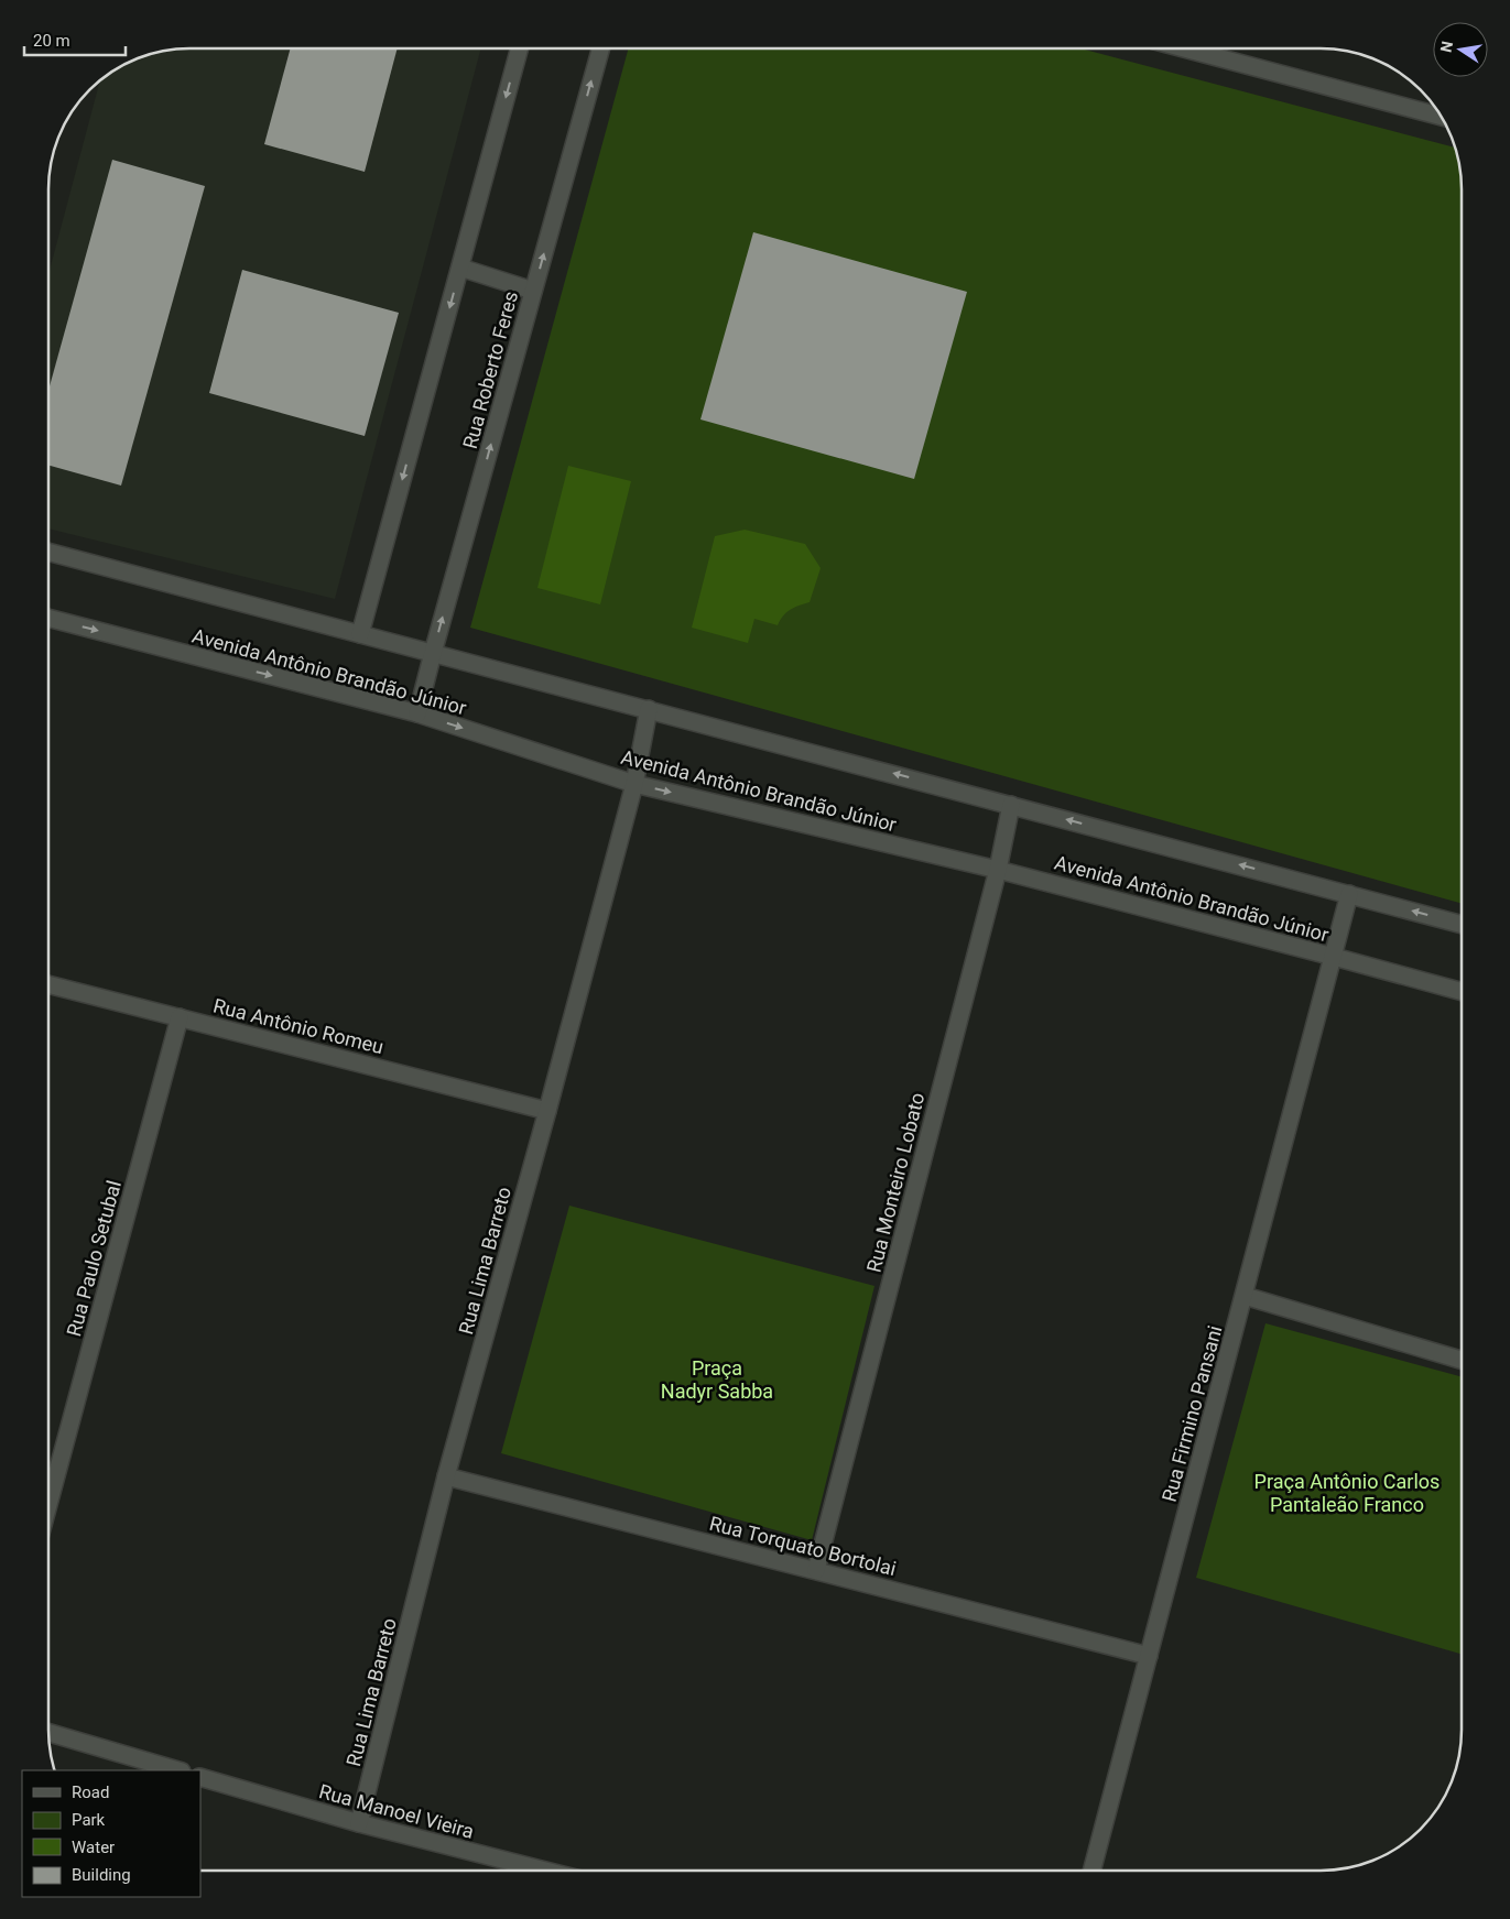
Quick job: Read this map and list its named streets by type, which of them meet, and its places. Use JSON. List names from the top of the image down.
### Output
{
  "streets": {
    "street": [
      "Rua Roberto Feres",
      "Avenida Antônio Brandão Júnior",
      "Rua Antônio Romeu",
      "Rua Monteiro Lobato",
      "Rua Paulo Setubal",
      "Rua Lima Barreto",
      "Rua Firmino Pansani",
      "Rua Torquato Bortolai",
      "Rua Manoel Vieira"
    ]
  },
  "crossings": [
    ["Rua Roberto Feres", "Avenida Antônio Brandão Júnior"],
    ["Avenida Antônio Brandão Júnior", "Rua Monteiro Lobato"],
    ["Avenida Antônio Brandão Júnior", "Rua Lima Barreto"],
    ["Avenida Antônio Brandão Júnior", "Rua Firmino Pansani"],
    ["Rua Antônio Romeu", "Rua Paulo Setubal"],
    ["Rua Antônio Romeu", "Rua Lima Barreto"],
    ["Rua Monteiro Lobato", "Rua Torquato Bortolai"],
    ["Rua Lima Barreto", "Rua Torquato Bortolai"],
    ["Rua Lima Barreto", "Rua Manoel Vieira"],
    ["Rua Firmino Pansani", "Rua Torquato Bortolai"]
  ],
  "parks": ["Praça Nadyr Sabba", "Praça Antônio Carlos Pantaleão Franco"],
  "legend": [
    "Road",
    "Park",
    "Water",
    "Building"
  ],
  "scale_bar": "20 m",
  "north": "left"
}
